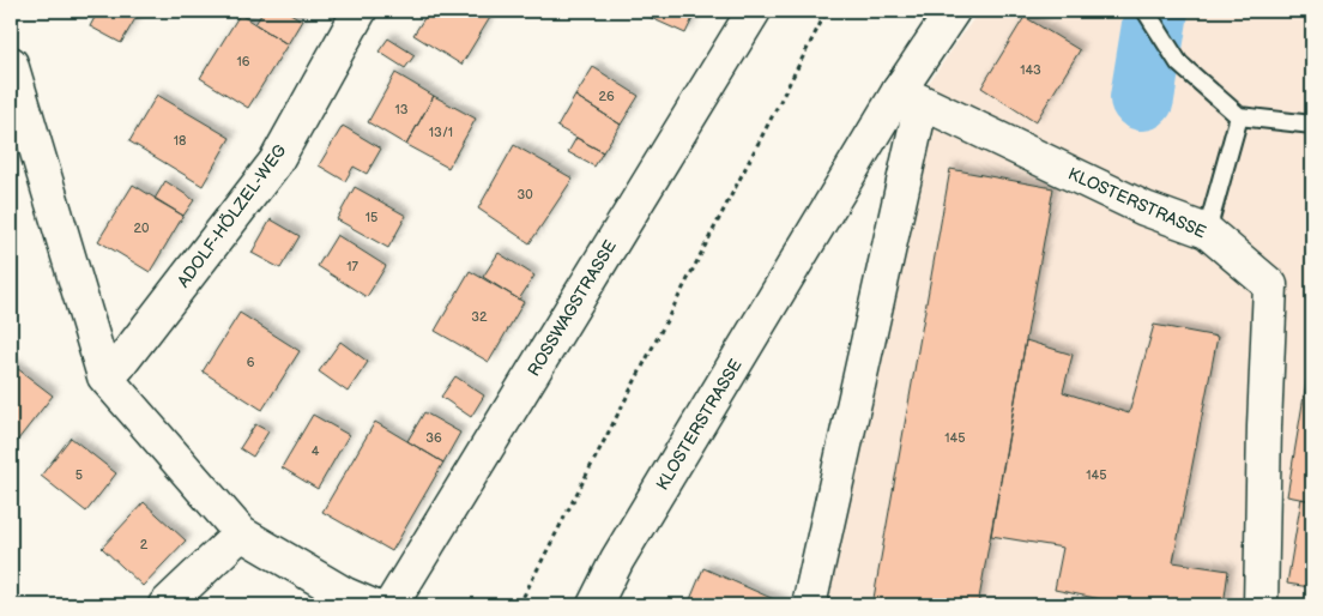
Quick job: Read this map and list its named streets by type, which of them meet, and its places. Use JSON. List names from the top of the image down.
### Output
{
  "streets": {
    "street": ["KLOSTERSTRASSE", "ADOLF-HÖLZEL-WEG", "ROSSWAGSTRASSE"]
  },
  "house_numbers": [
    "16",
    "143",
    "26",
    "13",
    "13/1",
    "18",
    "30",
    "15",
    "20",
    "17",
    "32",
    "6",
    "36",
    "145",
    "4",
    "5",
    "145",
    "2"
  ]
}
